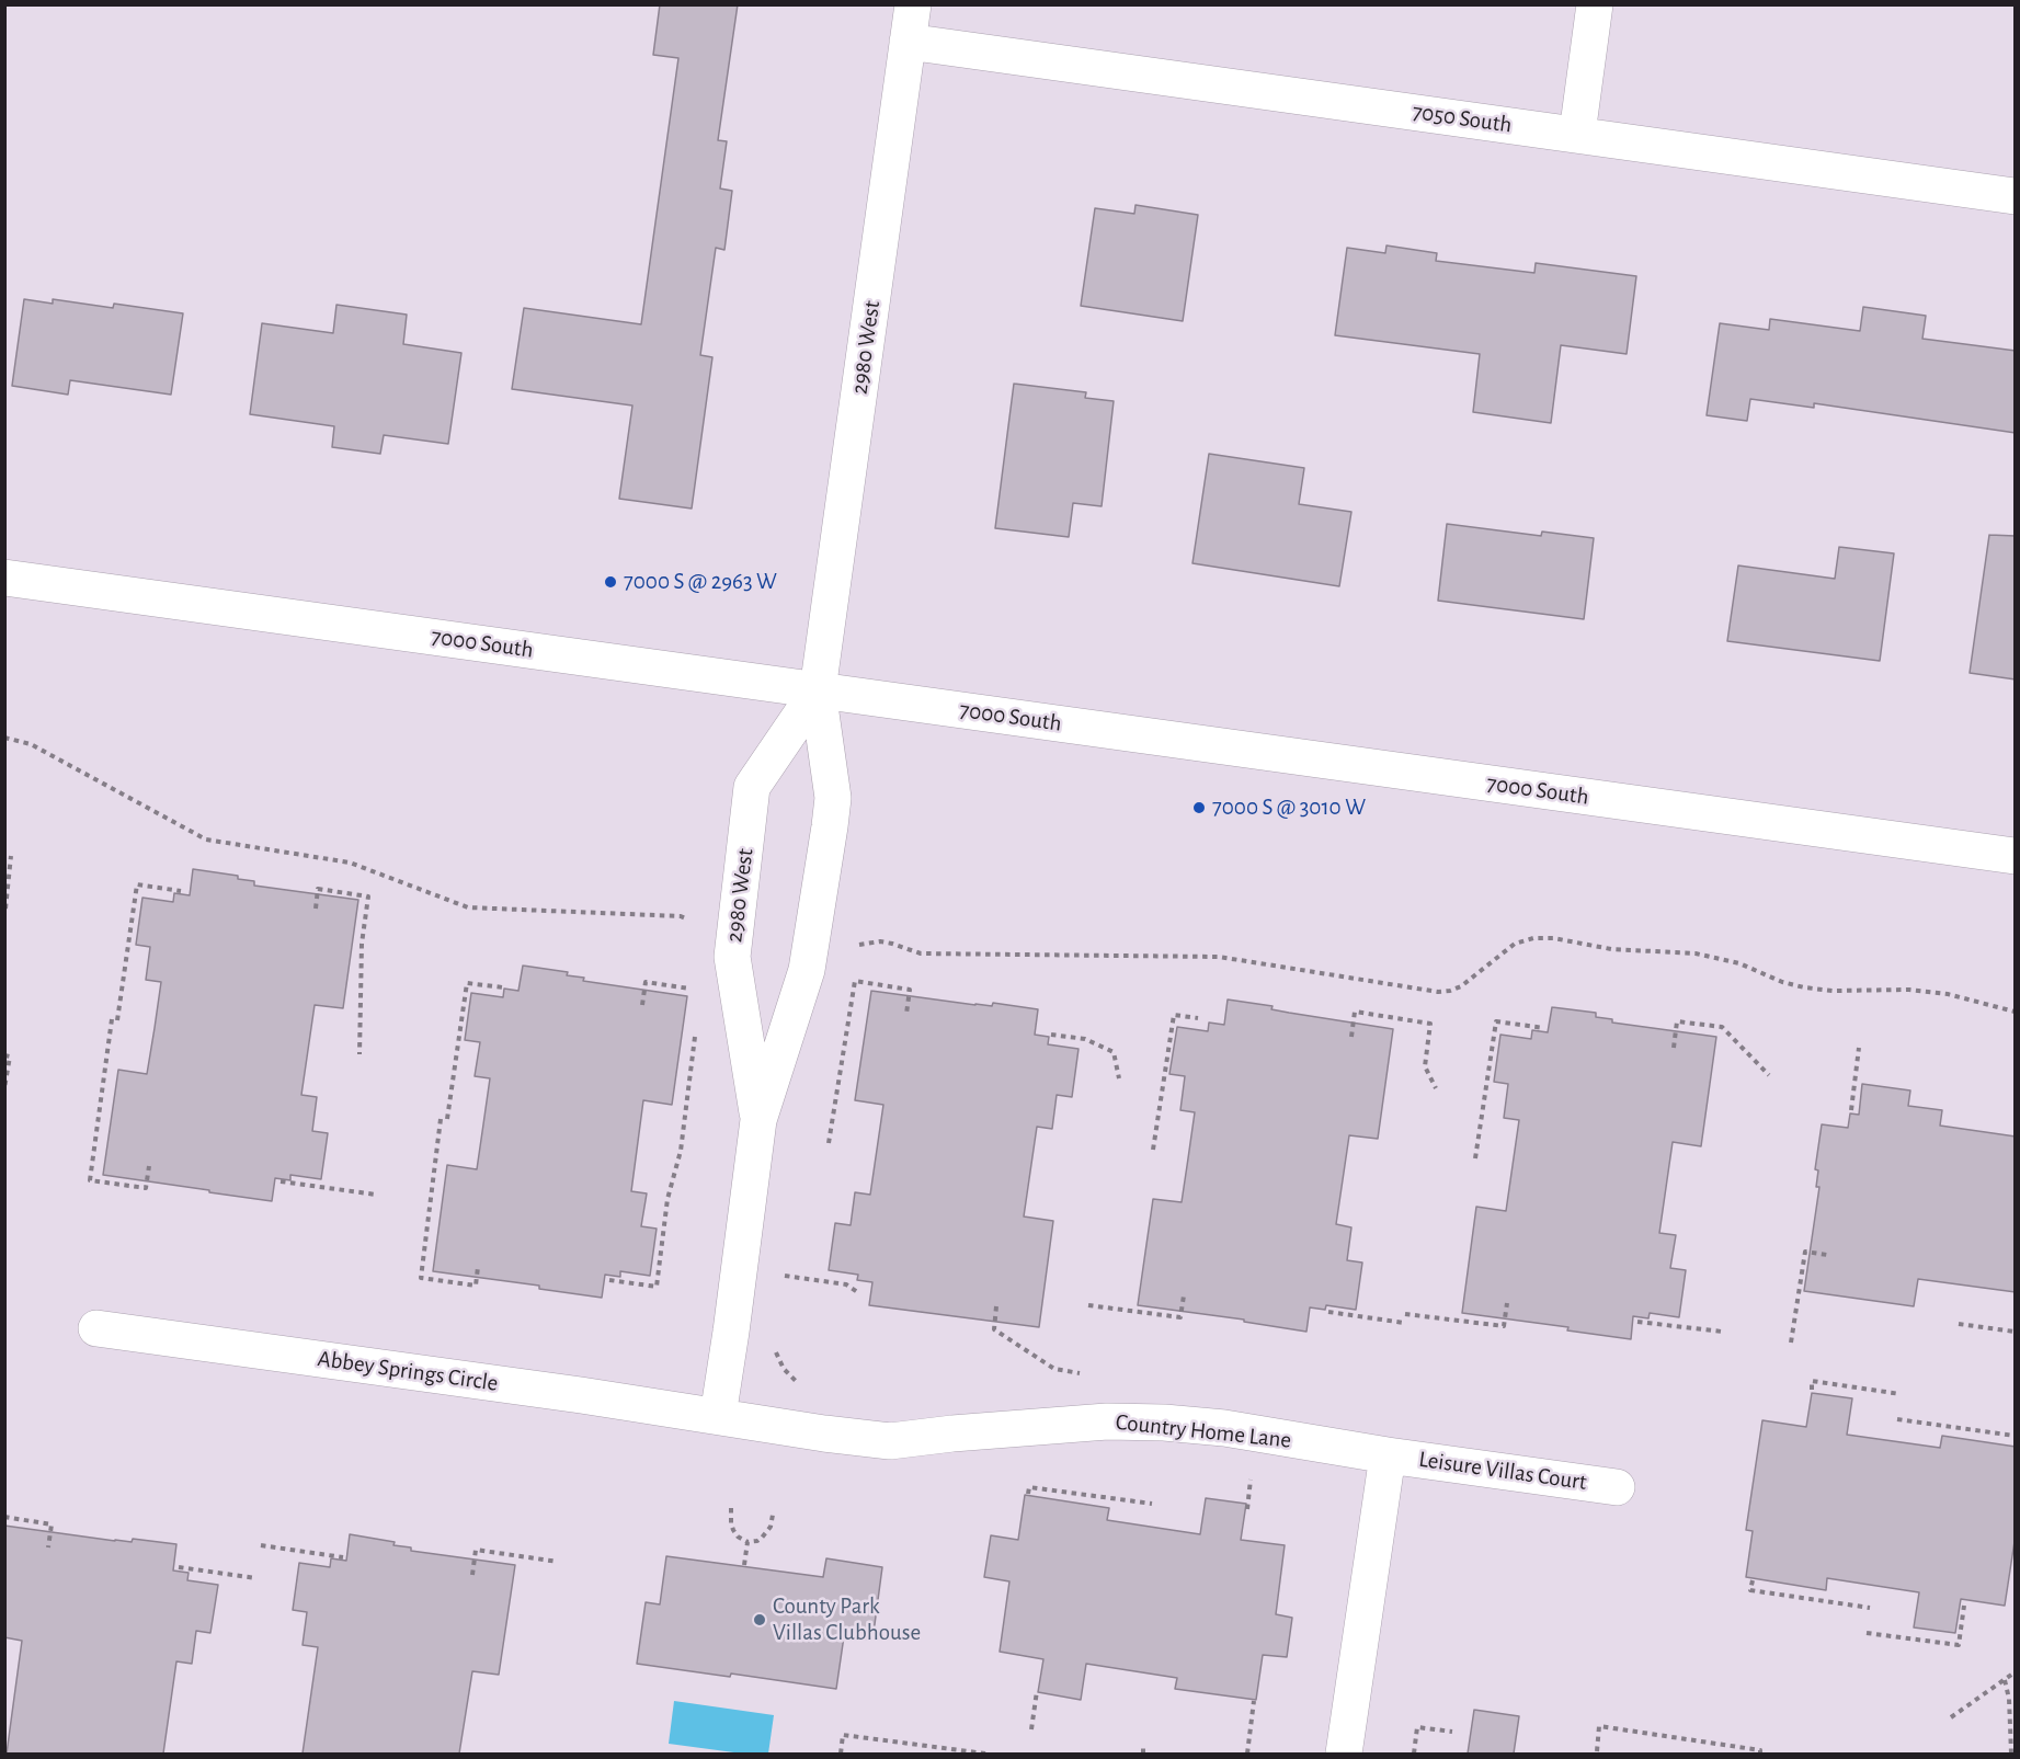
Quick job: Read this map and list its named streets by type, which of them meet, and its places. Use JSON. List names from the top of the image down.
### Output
{
  "streets": {
    "street": [
      "7050 South",
      "2980 West",
      "7000 South",
      "Abbey Springs Circle",
      "Country Home Lane",
      "Leisure Villas Court"
    ]
  },
  "crossings": [
    ["7050 South", "2980 West"],
    ["2980 West", "7000 South"],
    ["2980 West", "Abbey Springs Circle"],
    ["2980 West", "Country Home Lane"],
    ["Abbey Springs Circle", "Country Home Lane"],
    ["Country Home Lane", "Leisure Villas Court"]
  ],
  "places": ["7000 S @ 2963 W", "7000 S @ 3010 W", "County Park Villas Clubhouse"]
}
